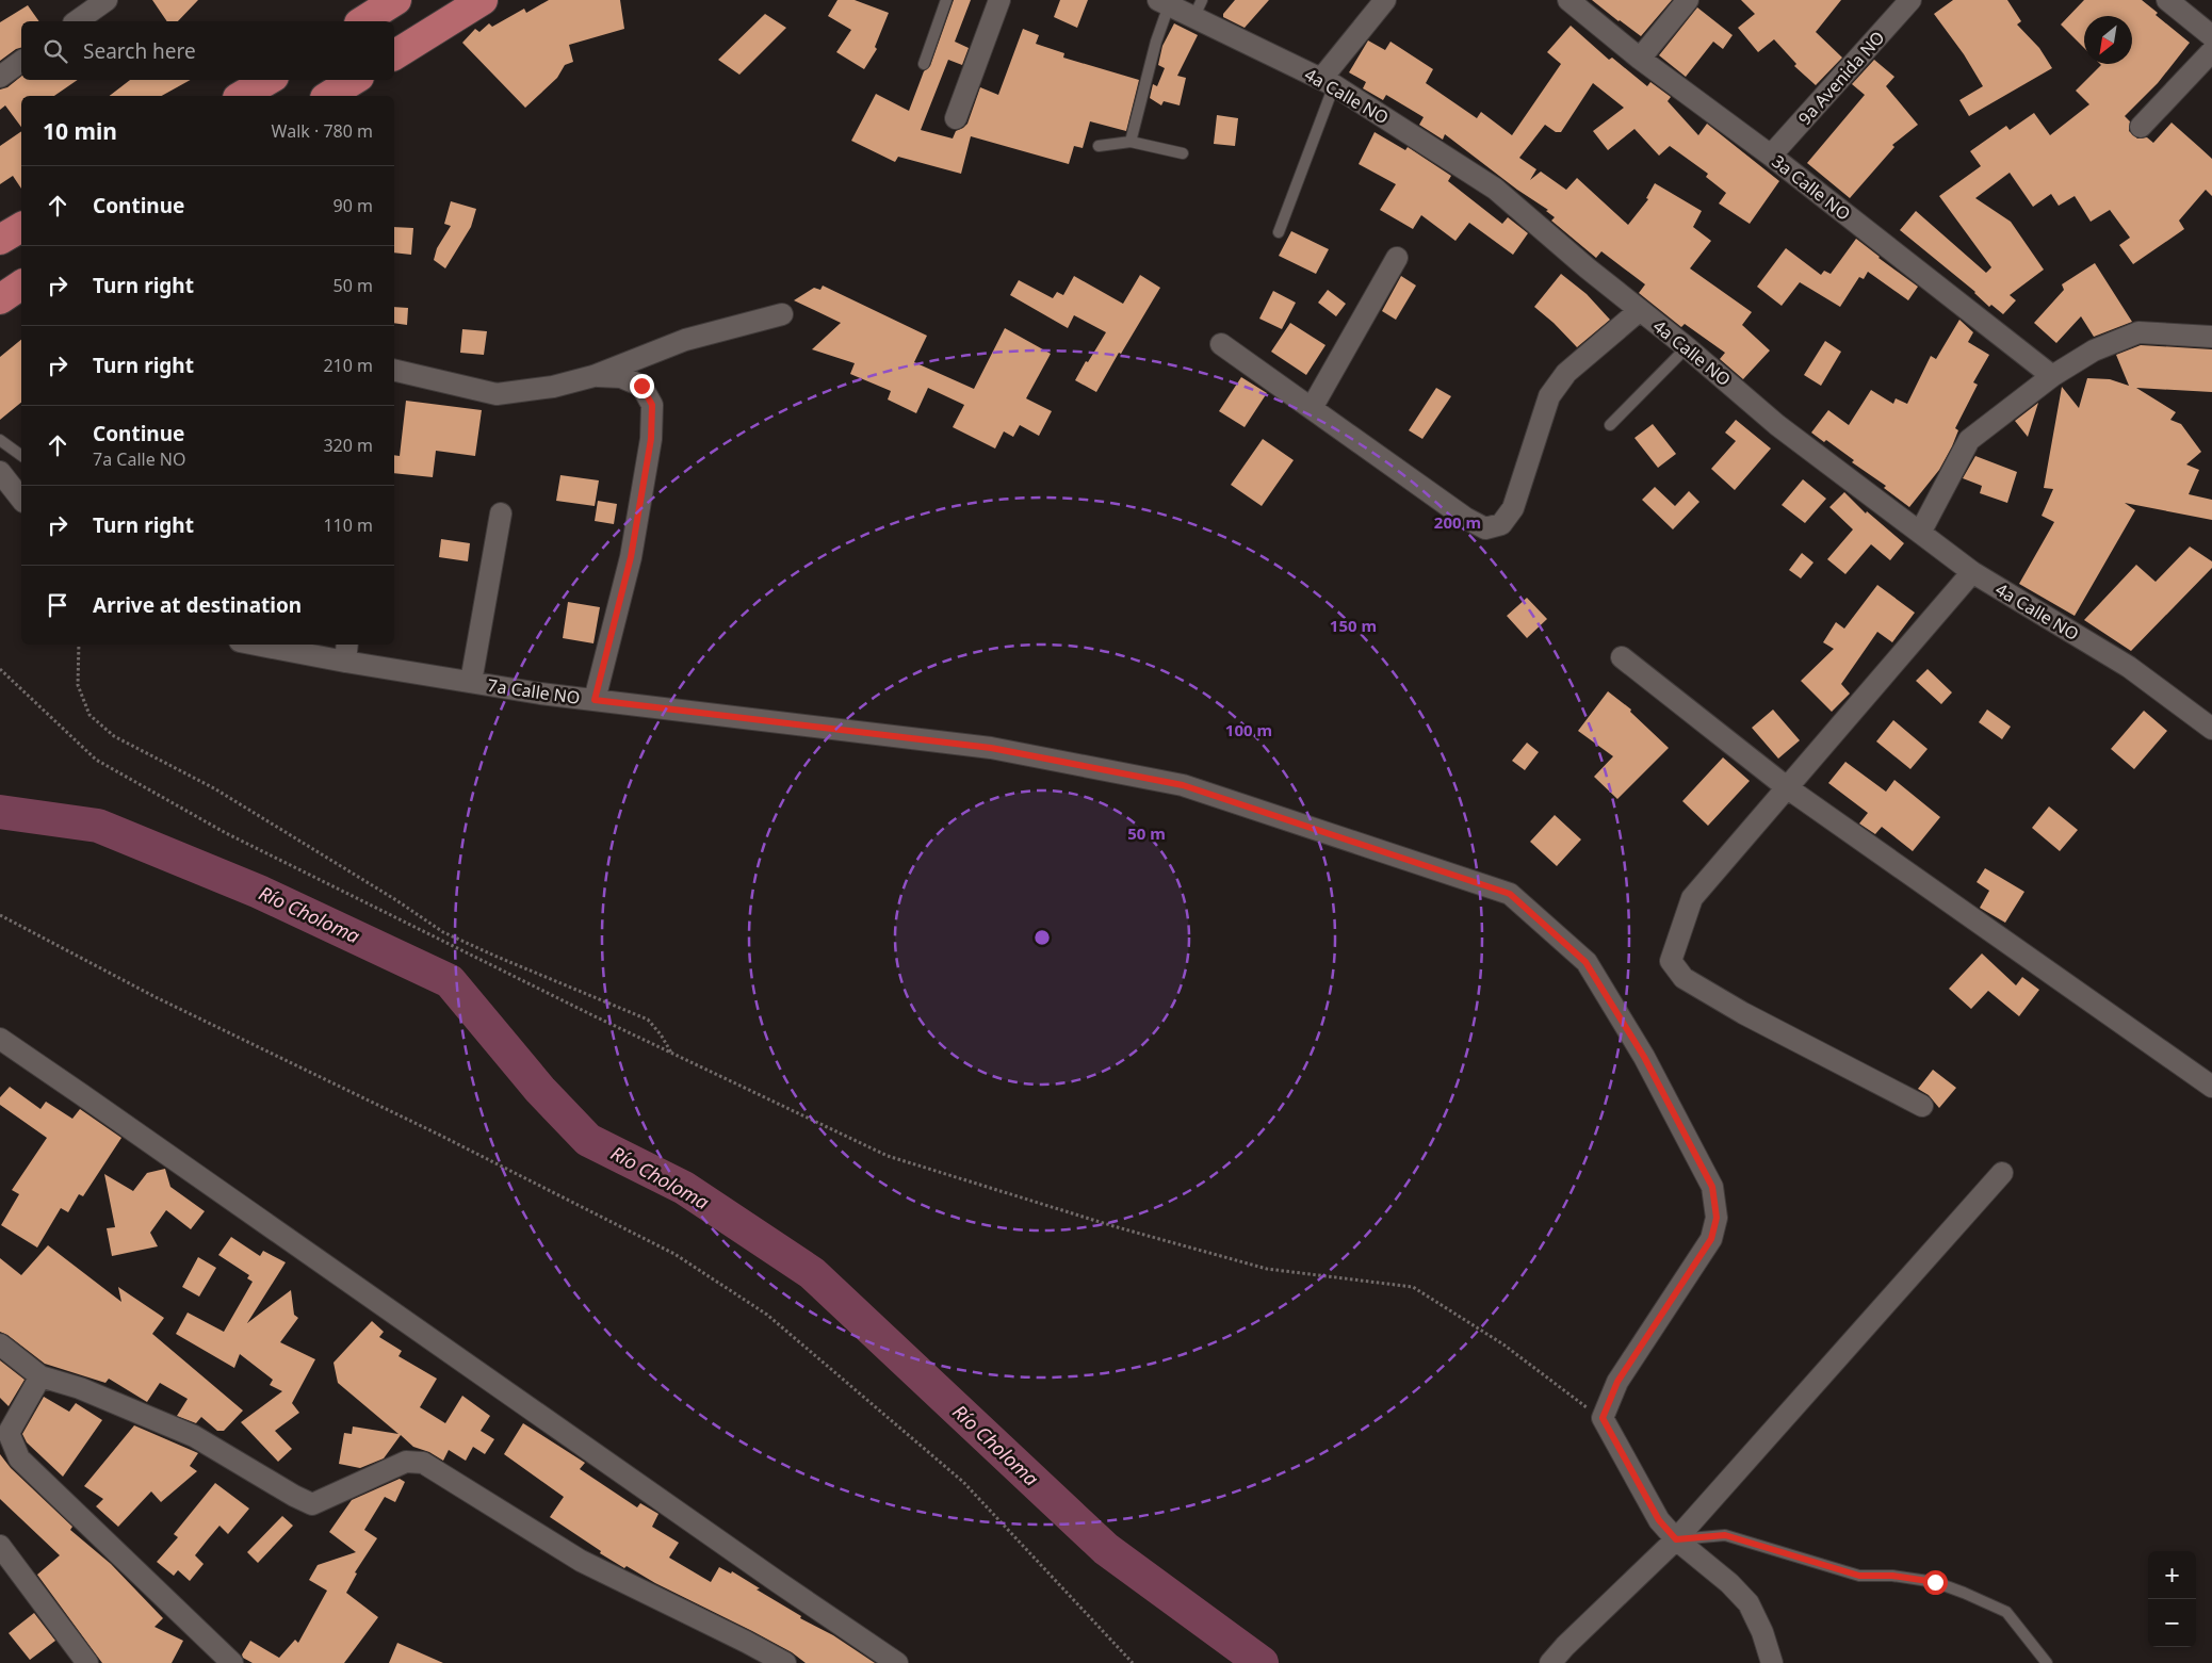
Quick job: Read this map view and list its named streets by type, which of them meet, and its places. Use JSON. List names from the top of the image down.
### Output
{
  "streets": {
    "street": [
      "9a Avenida NO",
      "4a Calle NO",
      "3a Calle NO",
      "7a Calle NO"
    ]
  },
  "crossings": [
    ["9a Avenida NO", "3a Calle NO"]
  ],
  "water": ["Río Choloma"],
  "north": "bottom left",
  "page": {
    "search": "Search here",
    "heading": ["10 min", "Walk · 780 m"],
    "list": [
      ["Continue", "90 m"],
      ["Turn right", "50 m"],
      ["Turn right", "210 m"],
      ["Continue", "7a Calle NO", "320 m"],
      ["Turn right", "110 m"],
      "Arrive at destination"
    ],
    "map_buttons": ["+", "−"]
  },
  "rings": [
    "200 m",
    "150 m",
    "100 m",
    "50 m"
  ]
}
